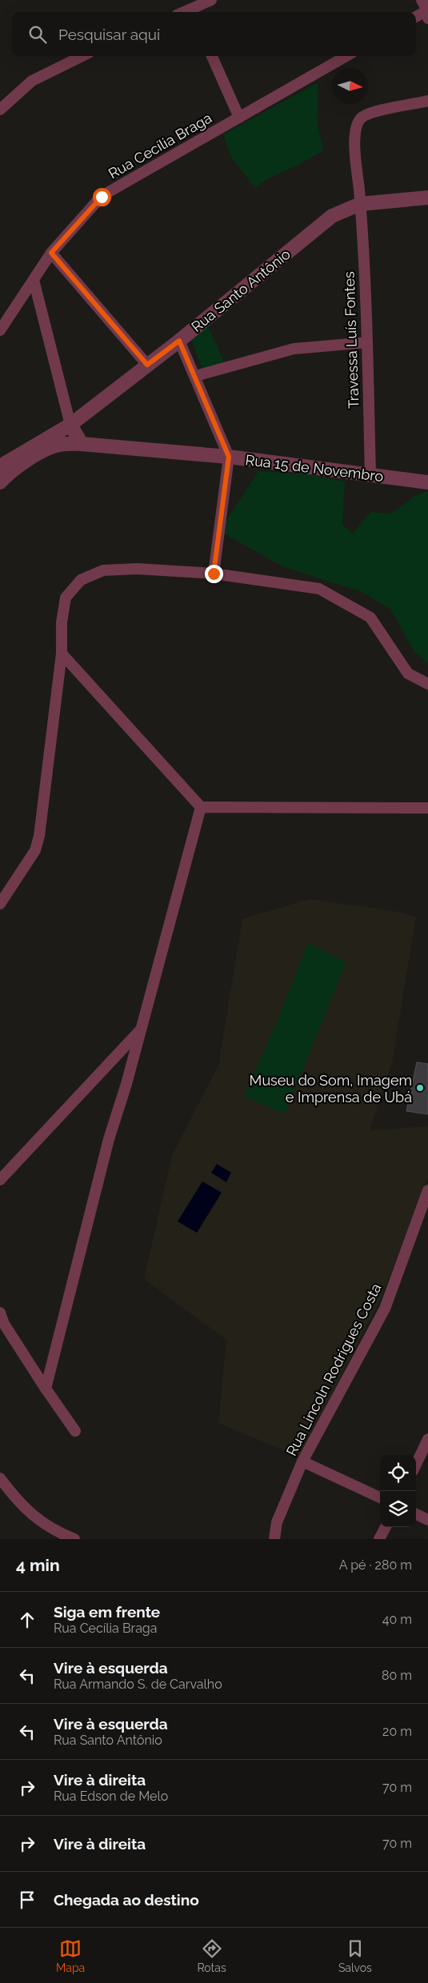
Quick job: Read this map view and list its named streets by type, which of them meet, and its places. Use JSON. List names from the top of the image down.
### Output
{
  "streets": {
    "street": [
      "Rua Cecília Braga",
      "Rua Santo Antônio",
      "Travessa Luís Fontes",
      "Rua 15 de Novembro",
      "Rua Lincoln Rodrigues Costa"
    ]
  },
  "crossings": [
    ["Rua Santo Antônio", "Travessa Luís Fontes"],
    ["Travessa Luís Fontes", "Rua 15 de Novembro"]
  ],
  "places": ["Museu do Som, Imagem e Imprensa de Ubá"],
  "north": "right",
  "page": {
    "search": "Pesquisar aqui",
    "heading": ["4 min", "A pé · 280 m"],
    "list": [
      ["Siga em frente", "Rua Cecília Braga", "40 m"],
      ["Vire à esquerda", "Rua Armando S. de Carvalho", "80 m"],
      ["Vire à esquerda", "Rua Santo Antônio", "20 m"],
      ["Vire à direita", "Rua Edson de Melo", "70 m"],
      ["Vire à direita", "70 m"],
      "Chegada ao destino"
    ],
    "nav": ["Mapa", "Rotas", "Salvos"]
  }
}
